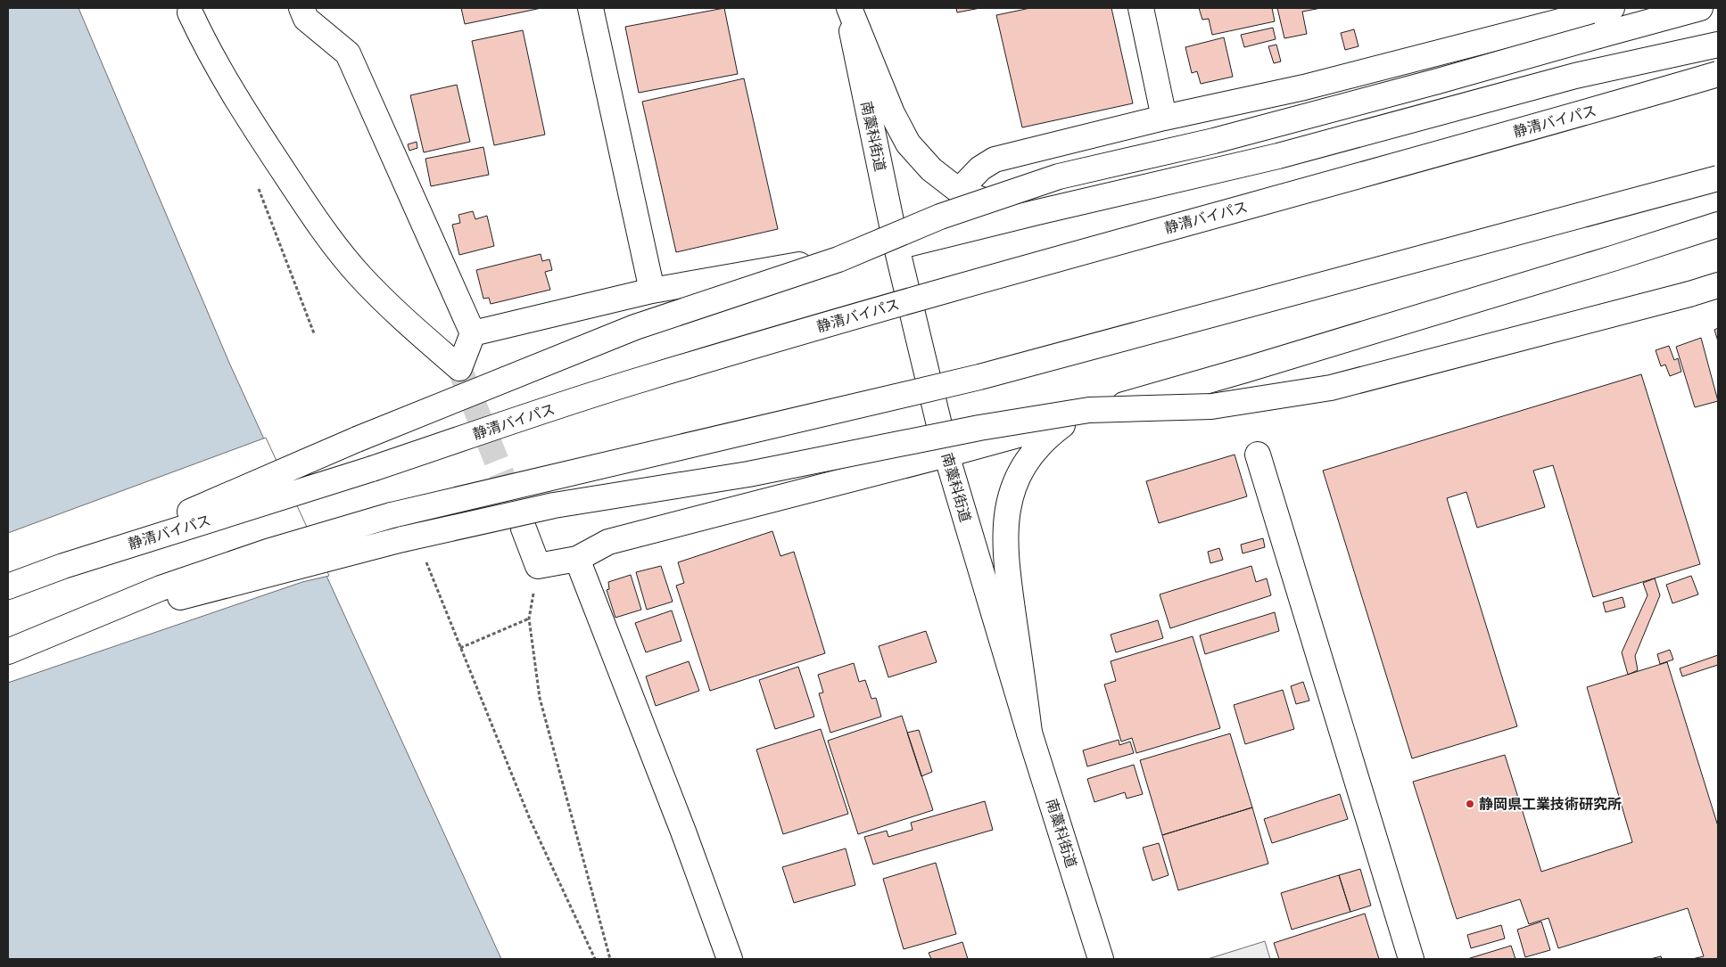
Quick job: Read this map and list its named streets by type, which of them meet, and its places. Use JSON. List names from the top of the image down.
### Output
{
  "streets": {
    "main road": ["静清バイパス", "南藁科街道"]
  },
  "places": ["静岡県工業技術研究所"]
}
